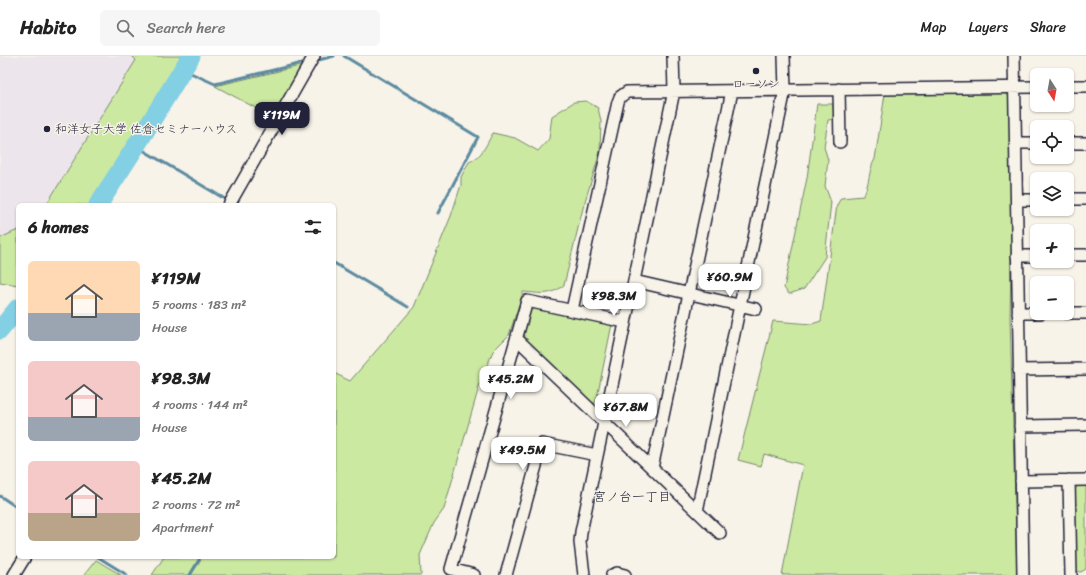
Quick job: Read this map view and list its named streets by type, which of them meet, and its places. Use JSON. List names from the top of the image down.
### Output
{
  "districts": ["宮ノ台一丁目"],
  "places": ["ローソン", "和洋女子大学 佐倉セミナーハウス"],
  "north": "bottom",
  "page": {
    "header": "Habito",
    "search": "Search here",
    "nav": ["Map", "Layers", "Share"],
    "map_buttons": ["+", "−"],
    "price": [
      "¥119M",
      "¥60.9M",
      "¥98.3M",
      "¥45.2M",
      "¥67.8M",
      "¥49.5M"
    ],
    "heading": "6 homes",
    "list": [
      {
        "name": "¥119M",
        "note": "5 rooms · 183 m² · House"
      },
      {
        "name": "¥98.3M",
        "note": "4 rooms · 144 m² · House"
      },
      {
        "name": "¥45.2M",
        "note": "2 rooms · 72 m² · Apartment"
      }
    ]
  }
}
